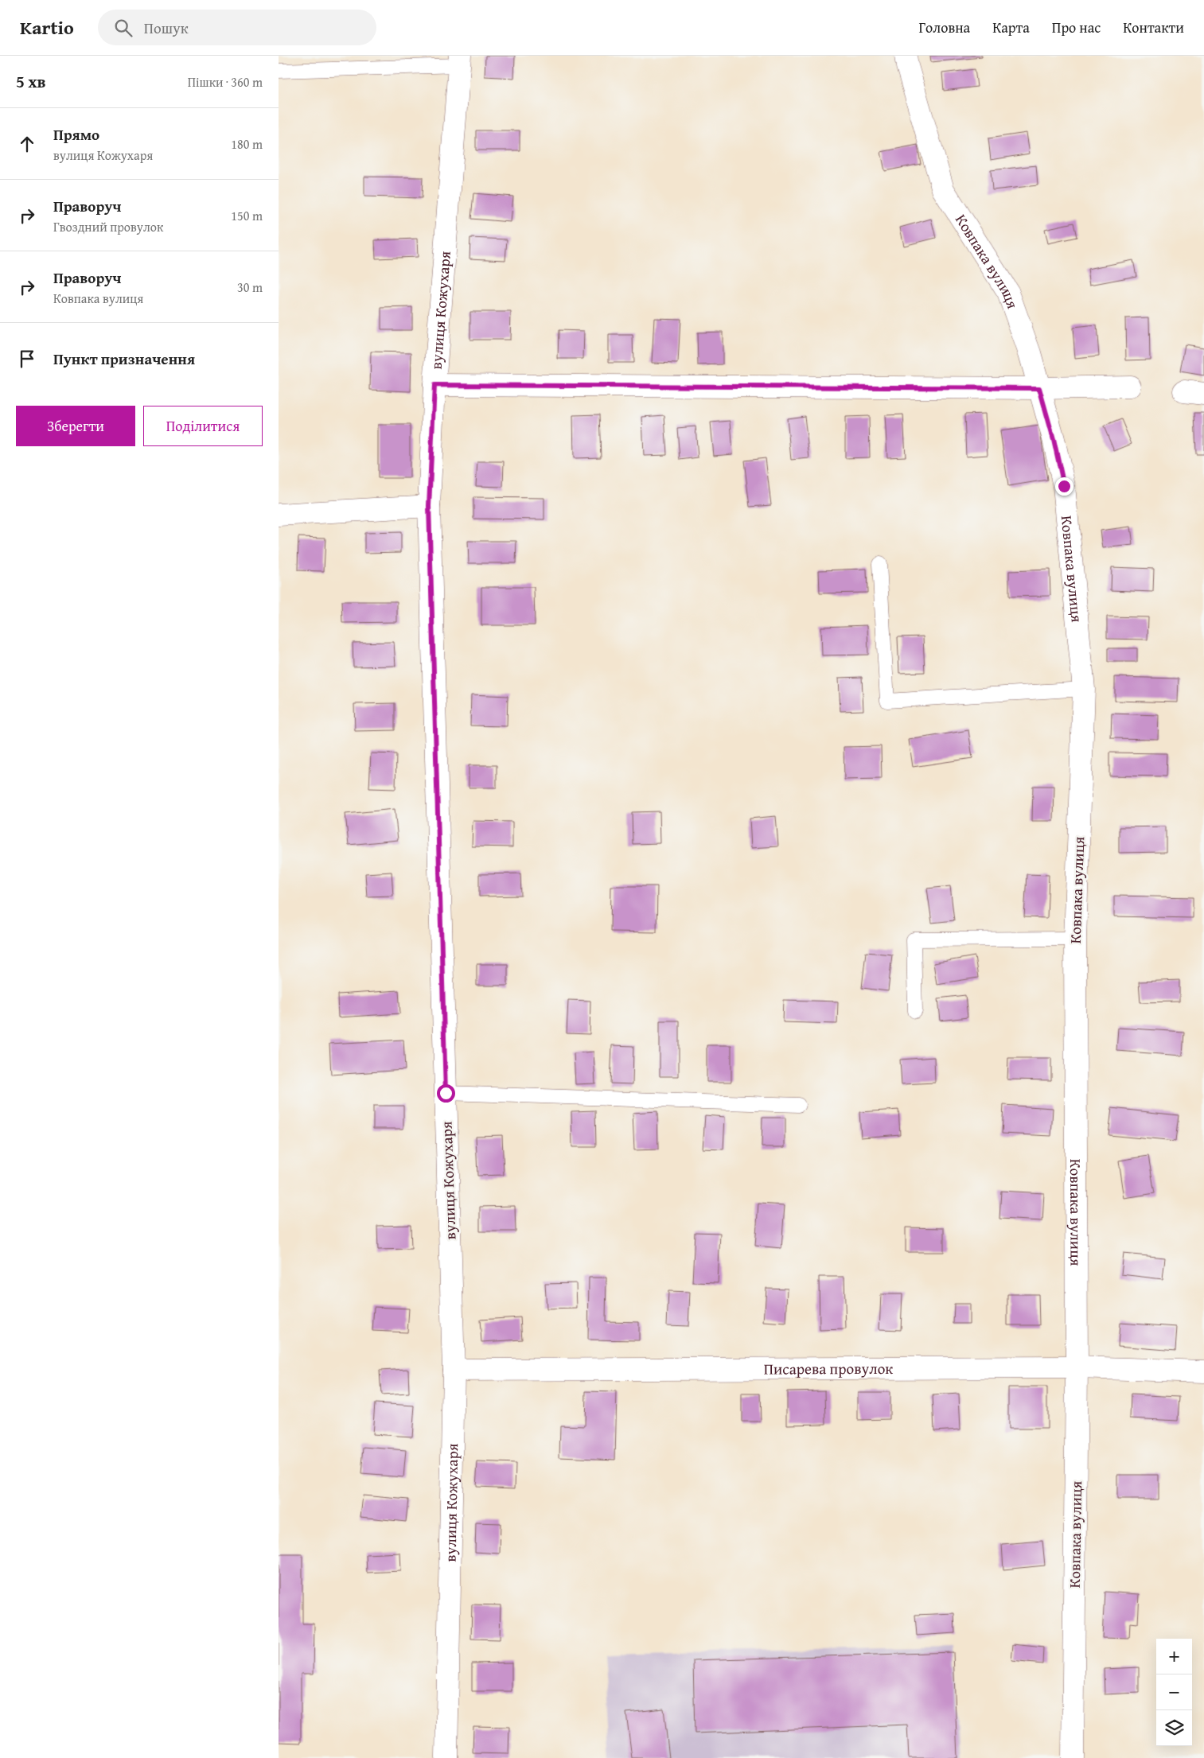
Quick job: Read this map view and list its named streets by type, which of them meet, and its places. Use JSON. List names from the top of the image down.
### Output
{
  "streets": {
    "street": ["Ковпака вулиця", "вулиця Кожухаря", "Писарева провулок"]
  },
  "crossings": [
    ["Ковпака вулиця", "Писарева провулок"],
    ["вулиця Кожухаря", "Писарева провулок"]
  ],
  "page": {
    "header": "Kartio",
    "search": "Пошук",
    "nav": [
      "Головна",
      "Карта",
      "Про нас",
      "Контакти"
    ],
    "heading": ["5 хв", "Пішки · 360 m"],
    "list": [
      ["Прямо", "вулиця Кожухаря", "180 m"],
      ["Праворуч", "Гвоздний провулок", "150 m"],
      ["Праворуч", "Ковпака вулиця", "30 m"],
      "Пункт призначення"
    ],
    "buttons": ["Зберегти", "Поділитися"],
    "map_buttons": ["+", "−"]
  }
}
